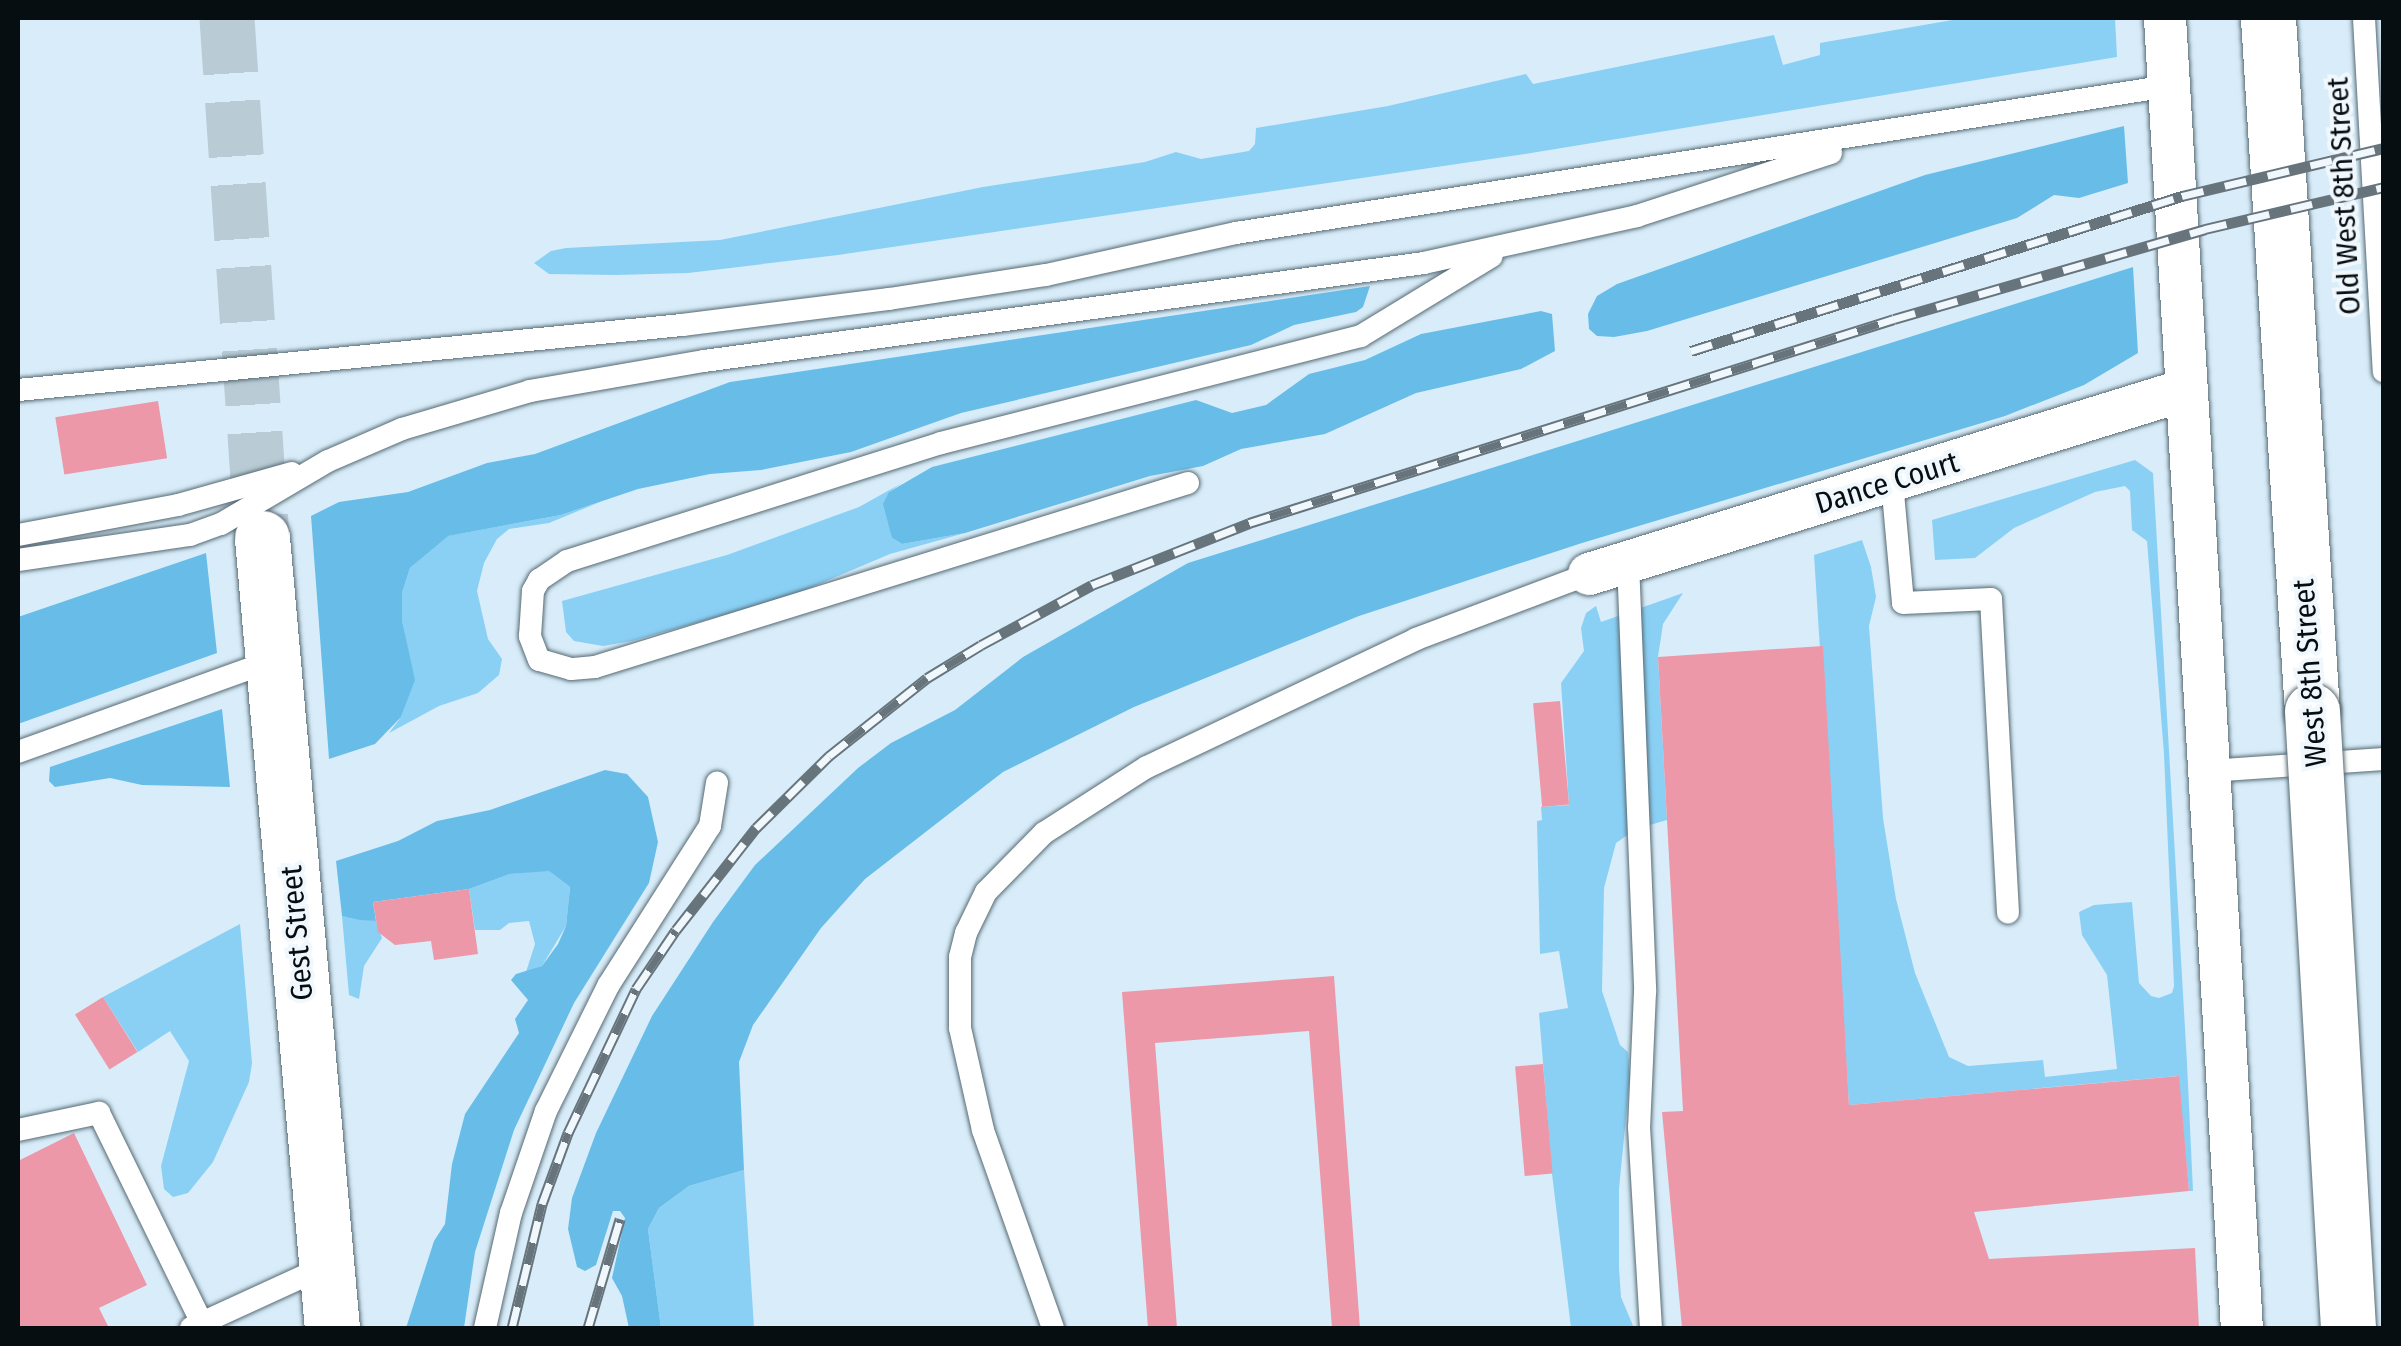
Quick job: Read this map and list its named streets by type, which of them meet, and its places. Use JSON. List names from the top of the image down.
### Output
{
  "streets": {
    "main road": ["West 8th Street", "Gest Street"],
    "street": ["Dance Court"],
    "lane": ["Old West 8th Street"]
  }
}
